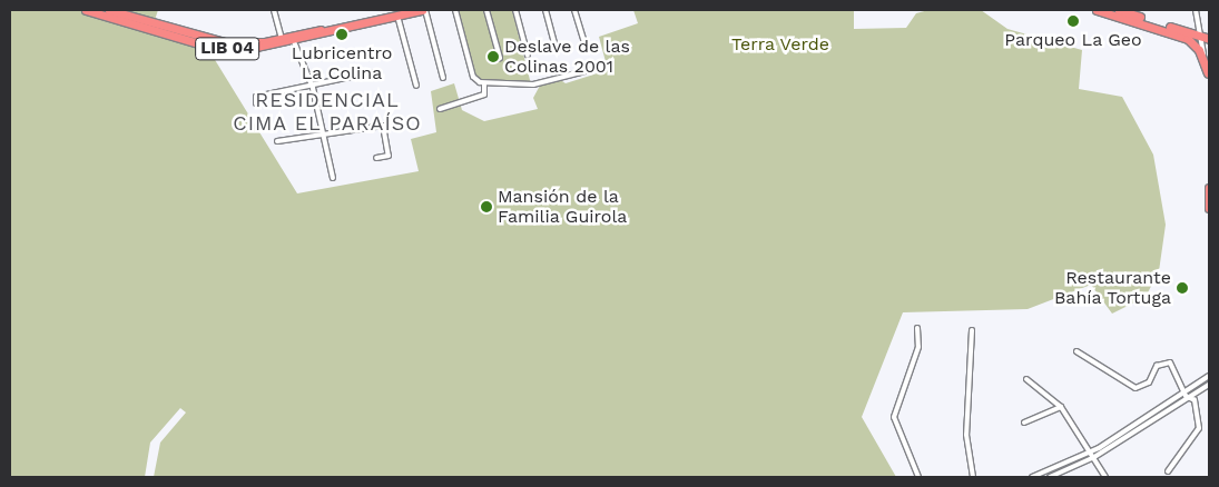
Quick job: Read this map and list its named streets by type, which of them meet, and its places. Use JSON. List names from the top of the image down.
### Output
{
  "streets": {
    "highway": ["LIB 04"]
  },
  "districts": ["RESIDENCIAL CIMA EL PARAÍSO"],
  "parks": ["Terra Verde"],
  "places": [
    "Parqueo La Geo",
    "Lubricentro La Colina",
    "Deslave de las Colinas 2001",
    "Mansión de la Familia Guirola",
    "Restaurante Bahía Tortuga"
  ]
}
